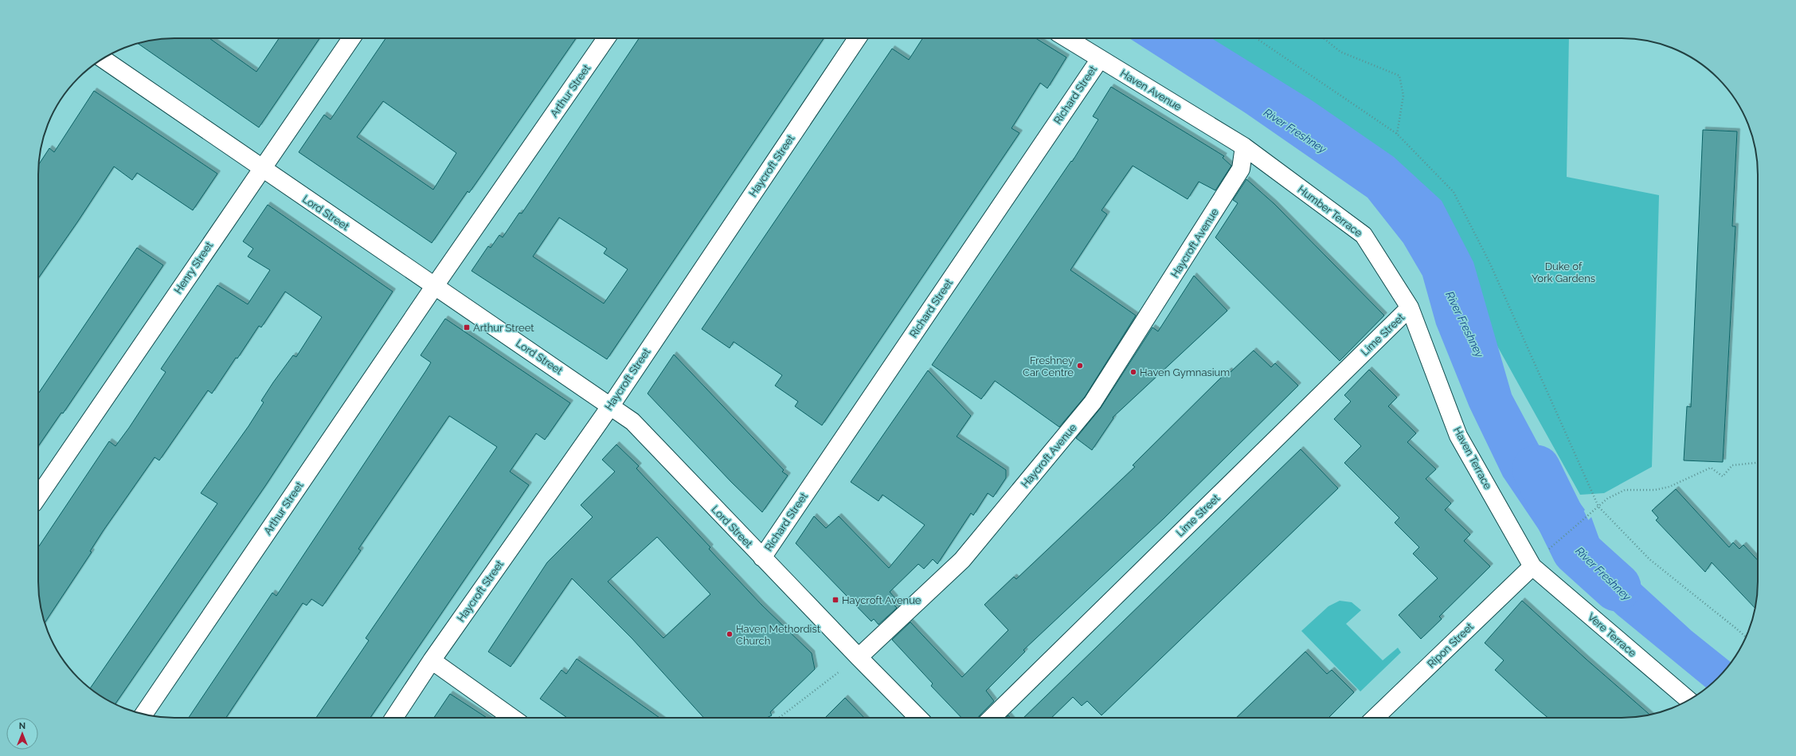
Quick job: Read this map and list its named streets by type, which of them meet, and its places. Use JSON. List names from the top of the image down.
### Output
{
  "streets": {
    "street": [
      "Haven Avenue",
      "Arthur Street",
      "Richard Street",
      "Haycroft Street",
      "Humber Terrace",
      "Lord Street",
      "Haycroft Avenue",
      "Henry Street",
      "Lime Street",
      "Haven Terrace",
      "Vere Terrace",
      "Ripon Street"
    ]
  },
  "crossings": [
    ["Haven Avenue", "Richard Street"],
    ["Haven Avenue", "Humber Terrace"],
    ["Haven Avenue", "Haycroft Avenue"],
    ["Arthur Street", "Lord Street"],
    ["Richard Street", "Lord Street"],
    ["Haycroft Street", "Lord Street"],
    ["Humber Terrace", "Haycroft Avenue"],
    ["Humber Terrace", "Lime Street"],
    ["Humber Terrace", "Haven Terrace"],
    ["Lord Street", "Haycroft Avenue"],
    ["Lord Street", "Henry Street"],
    ["Lime Street", "Haven Terrace"],
    ["Haven Terrace", "Vere Terrace"],
    ["Haven Terrace", "Ripon Street"],
    ["Vere Terrace", "Ripon Street"]
  ],
  "water": ["River Freshney"],
  "parks": ["Duke of York Gardens"],
  "places": {
    "transit": ["Arthur Street", "Haycroft Avenue"],
    "other": ["Freshney Car Centre", "Haven Gymnasium", "Haven Methordist Church"]
  },
  "north": "top"
}
